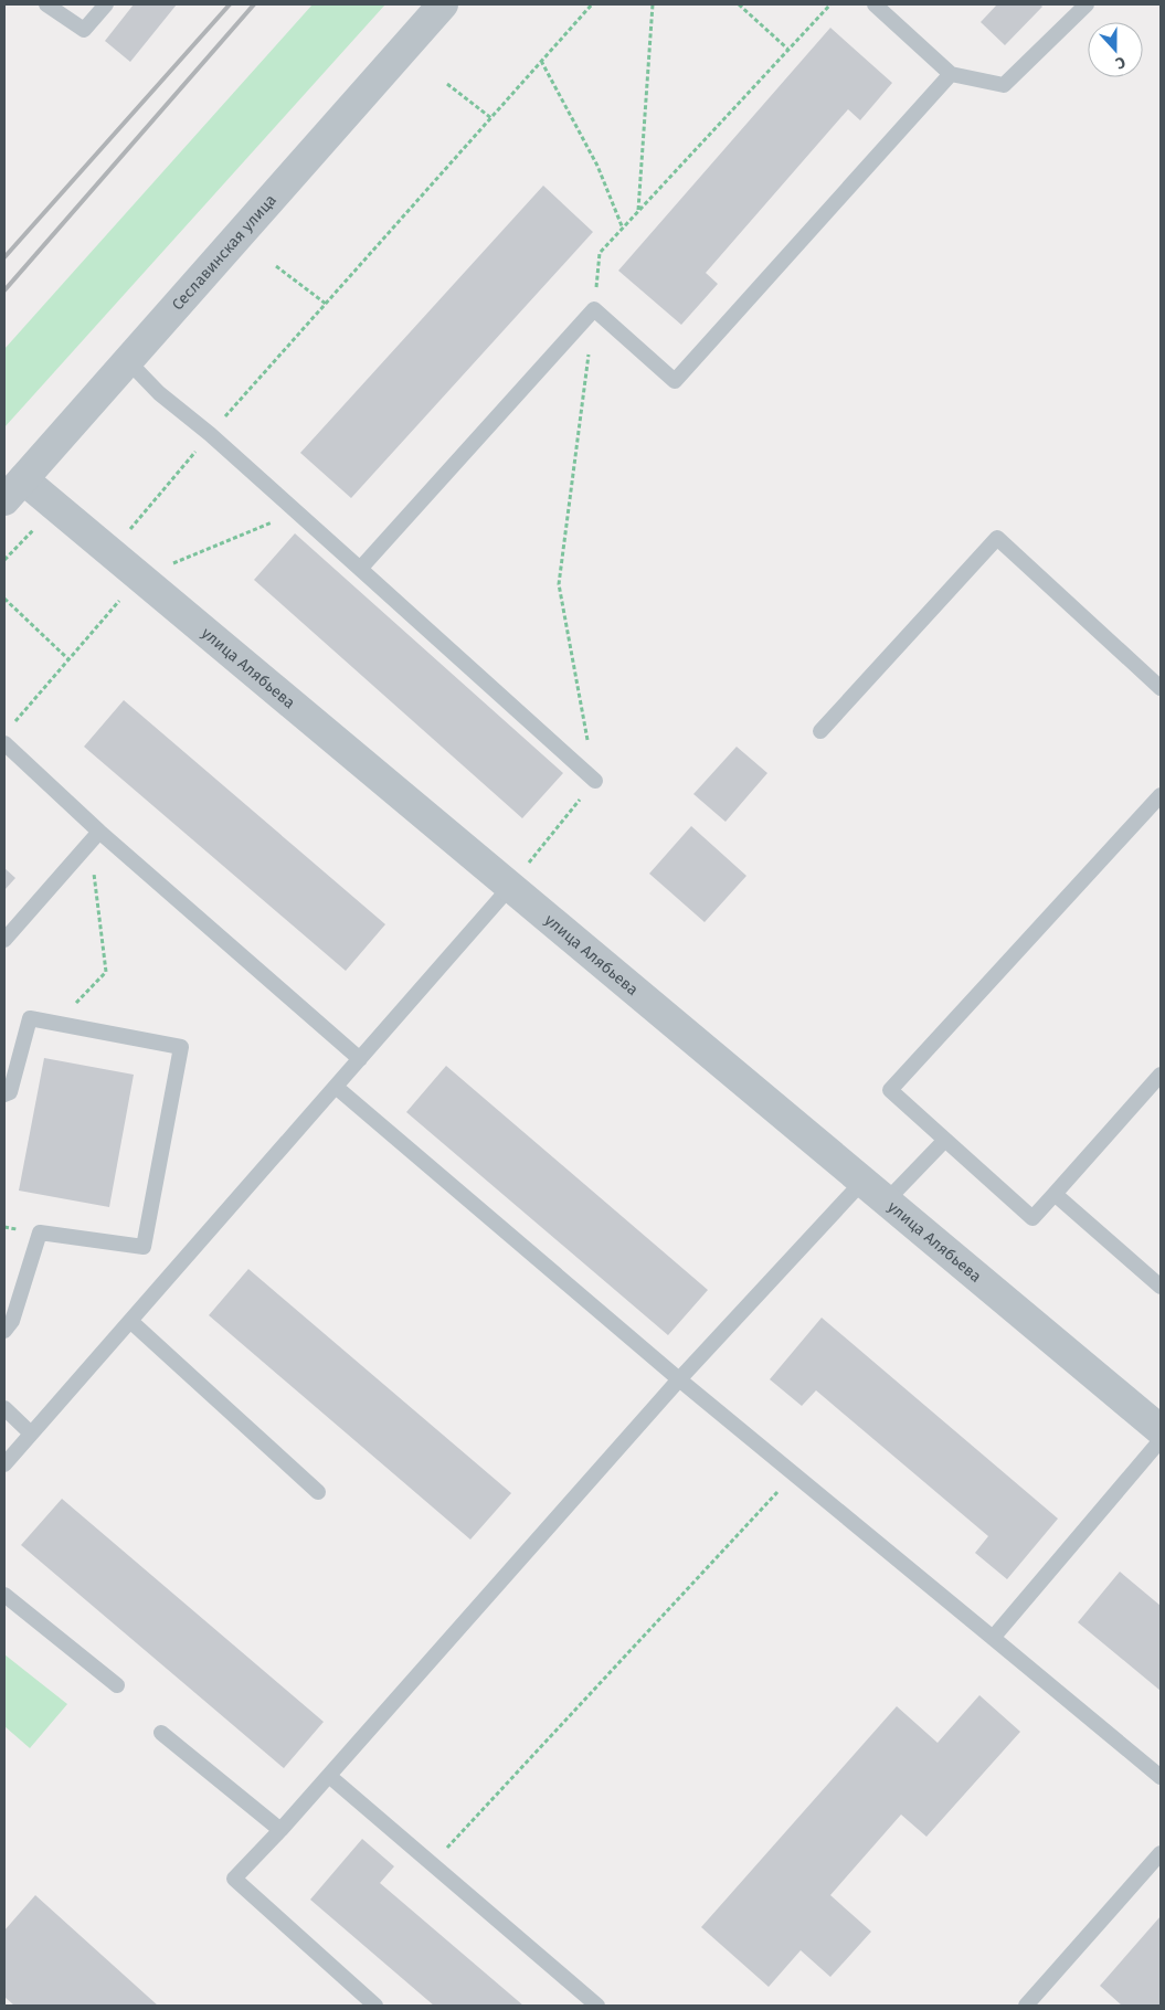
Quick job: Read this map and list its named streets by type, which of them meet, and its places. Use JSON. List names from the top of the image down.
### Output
{
  "streets": {
    "street": ["Сеславинская улица", "улица Алябьева"]
  },
  "crossings": [
    ["Сеславинская улица", "улица Алябьева"]
  ],
  "north": "bottom"
}
